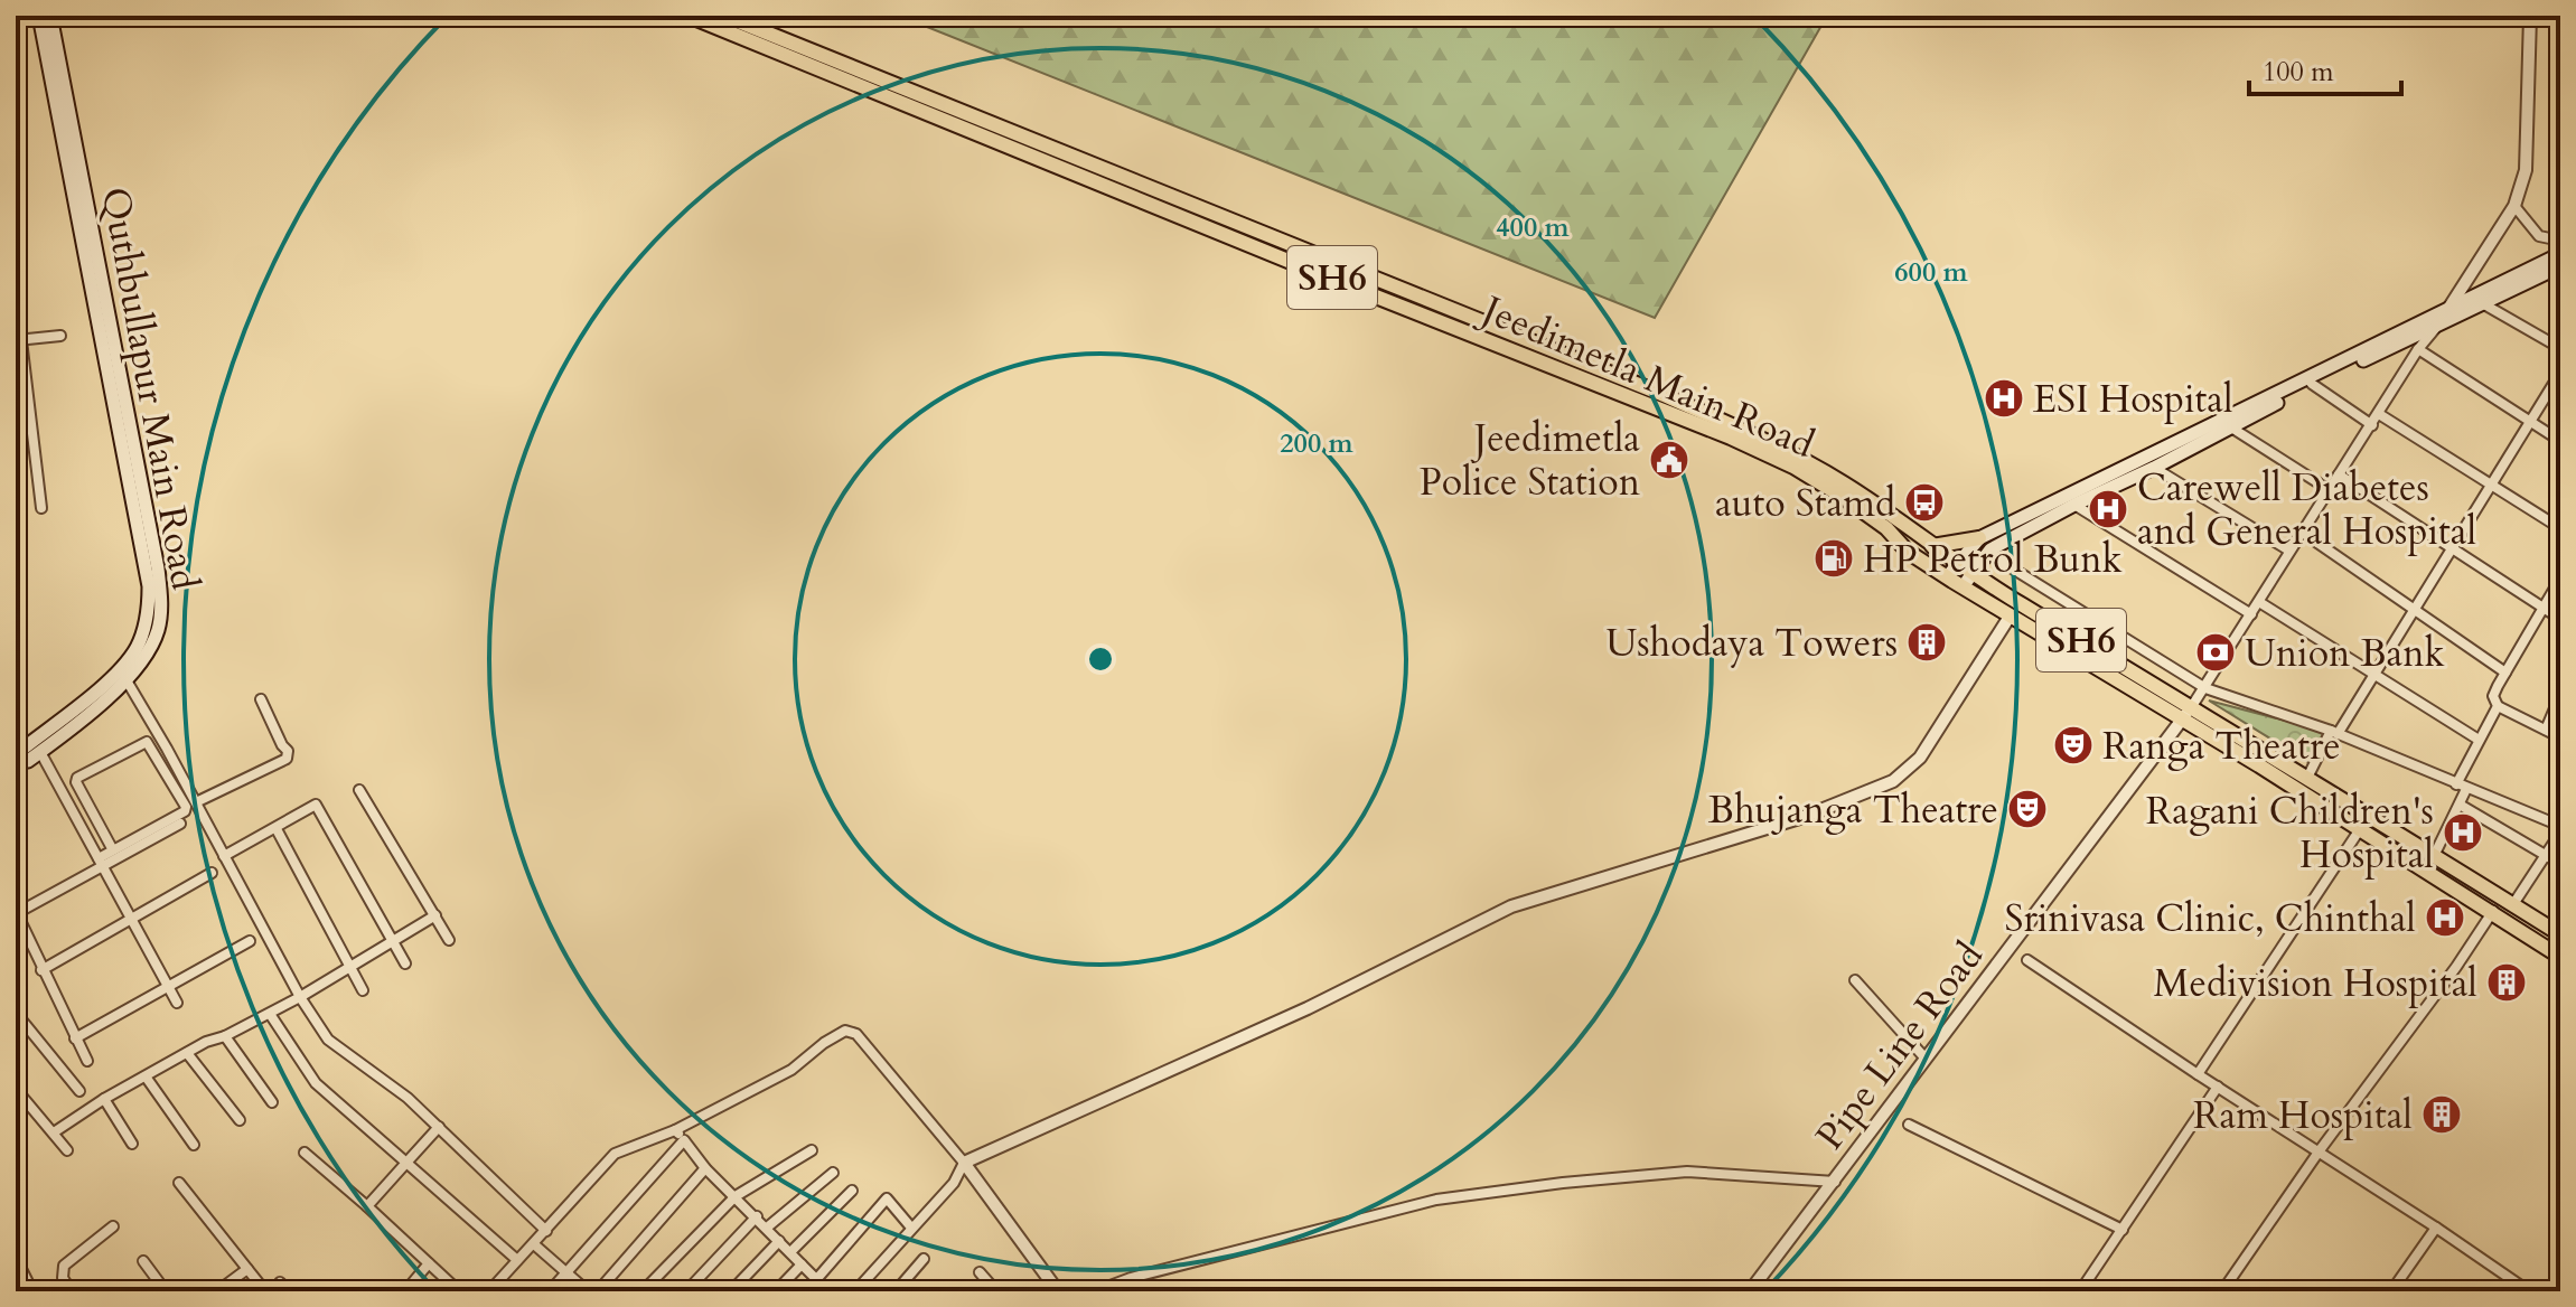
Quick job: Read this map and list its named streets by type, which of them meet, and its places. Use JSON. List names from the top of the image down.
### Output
{
  "streets": {
    "main road": ["SH6", "Jeedimetla Main Road", "Quthbullapur Main Road"],
    "street": ["Pipe Line Road"]
  },
  "crossings": [
    ["Jeedimetla Main Road", "Pipe Line Road"]
  ],
  "places": {
    "hospital": [
      "ESI Hospital",
      "Carewell Diabetes and General Hospital",
      "Ragani Children's Hospital",
      "Srinivasa Clinic, Chinthal"
    ],
    "public building": ["Jeedimetla Police Station"],
    "bus stop": ["auto Stamd"],
    "fuel station": ["HP Petrol Bunk"],
    "building": ["Ushodaya Towers", "Medivision Hospital", "Ram Hospital"],
    "bank": ["Union Bank"],
    "theatre": ["Ranga Theatre", "Bhujanga Theatre"]
  },
  "scale_bar": "100 m",
  "rings": ["400 m", "600 m", "200 m"]
}
